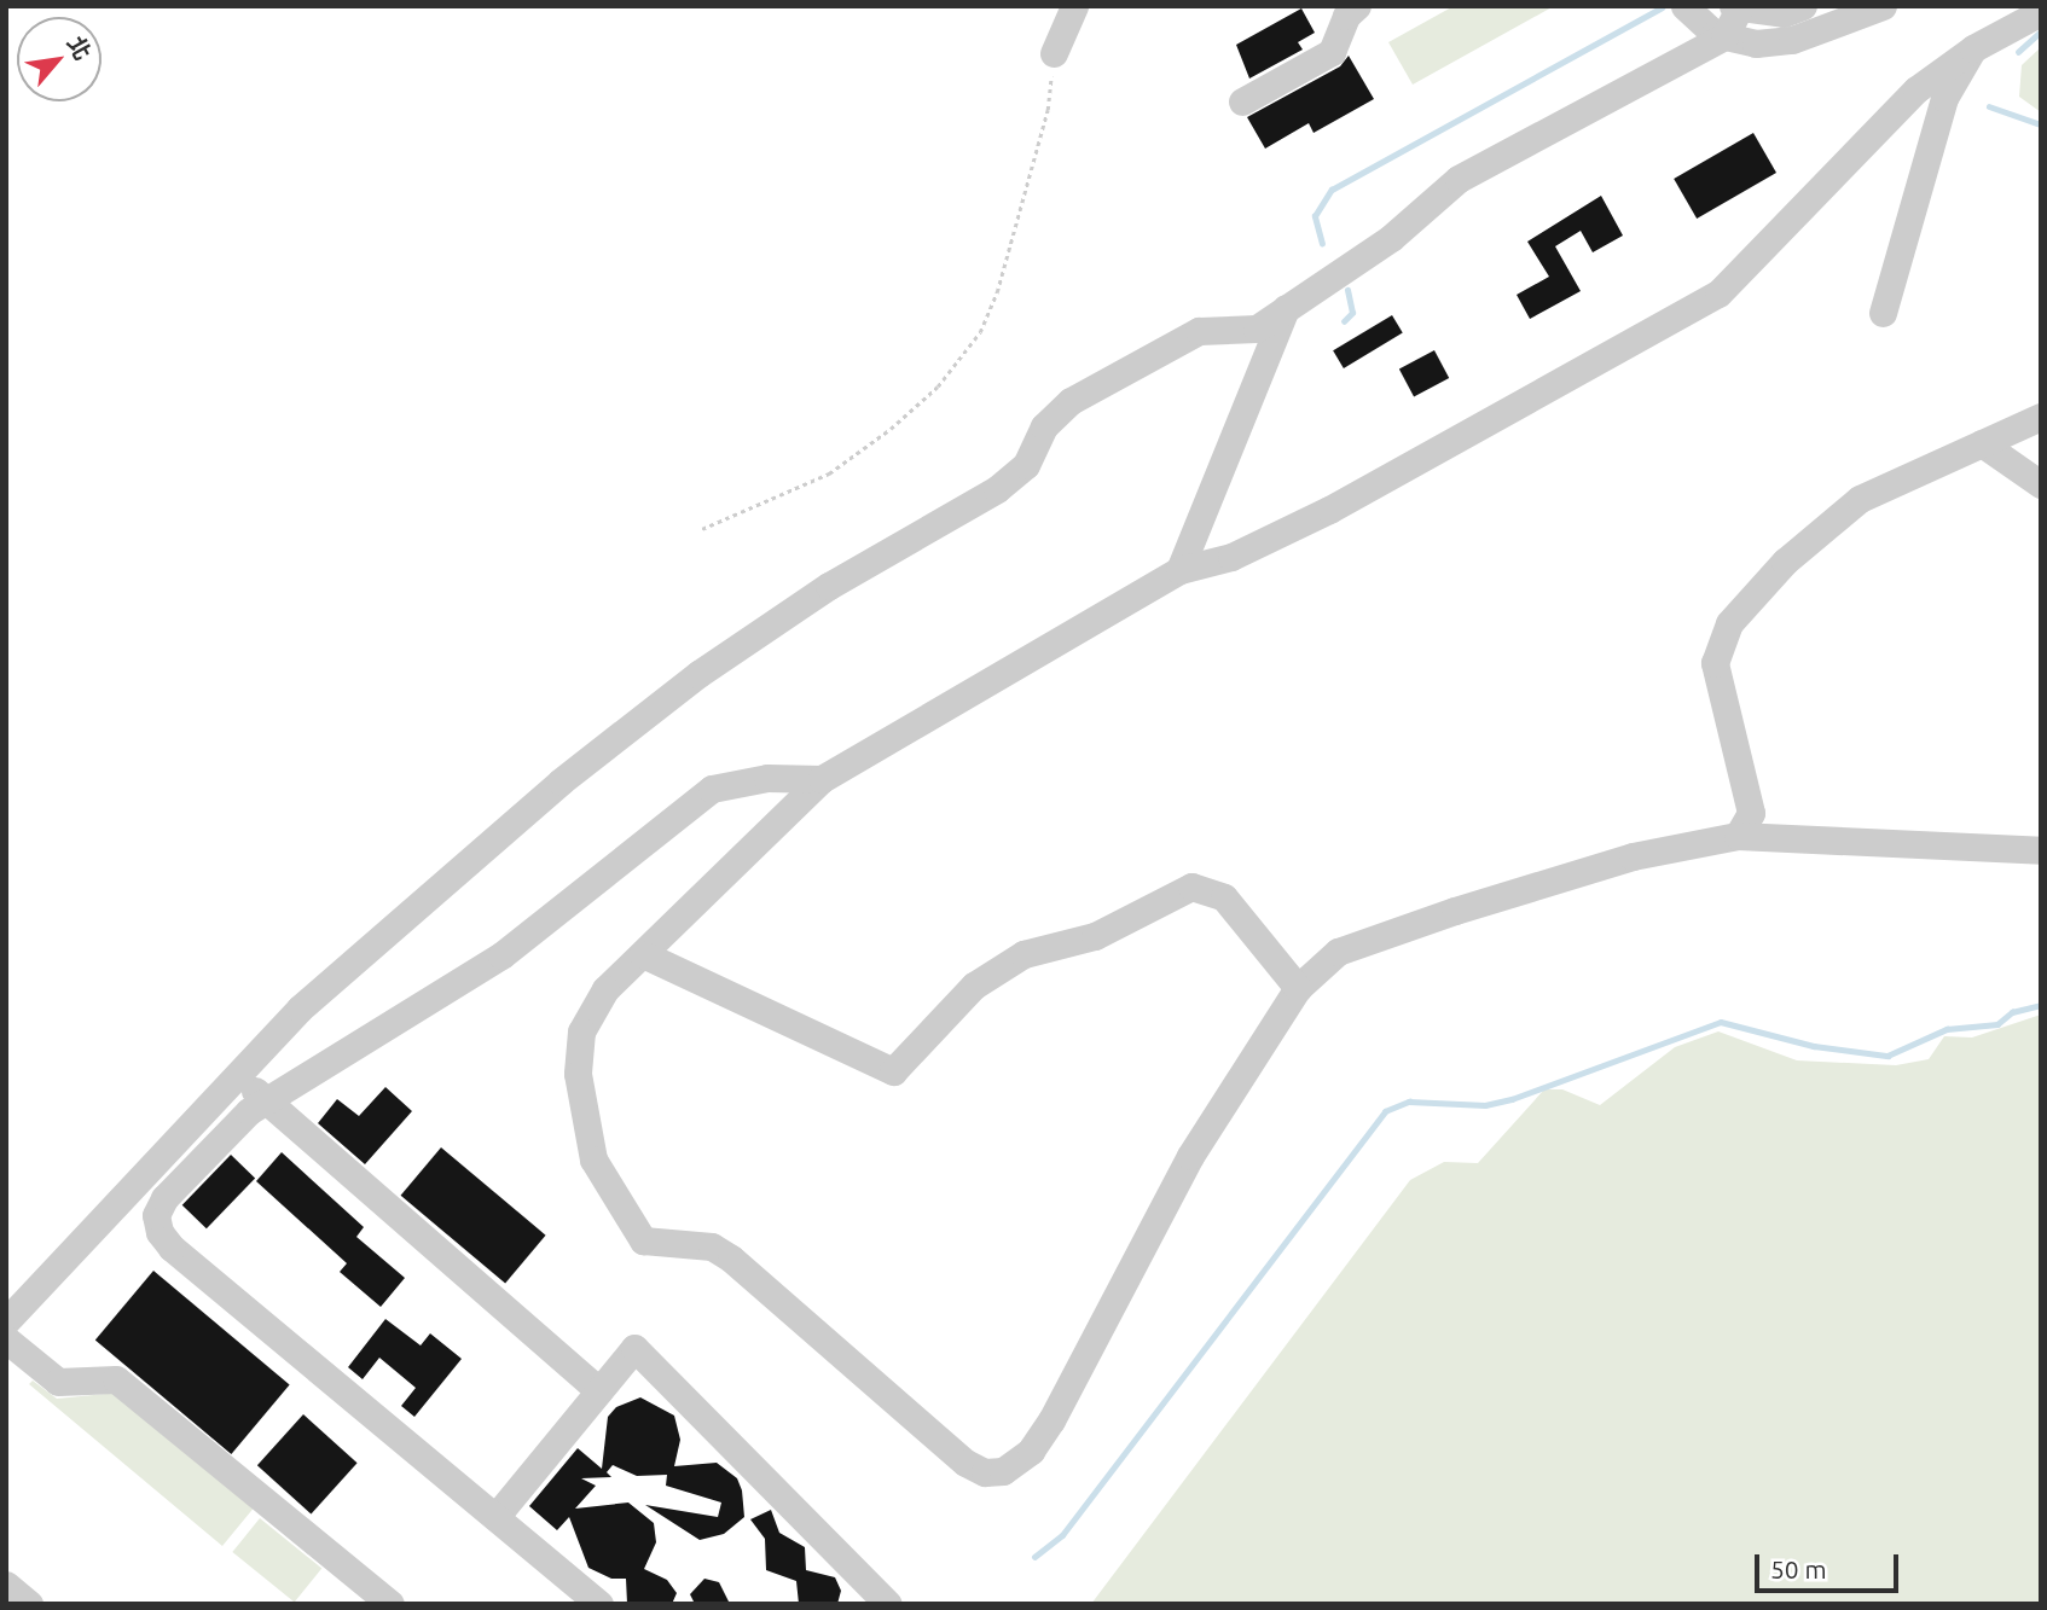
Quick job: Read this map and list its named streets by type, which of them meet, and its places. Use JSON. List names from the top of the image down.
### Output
{
  "scale_bar": "50 m",
  "north": "top right"
}
